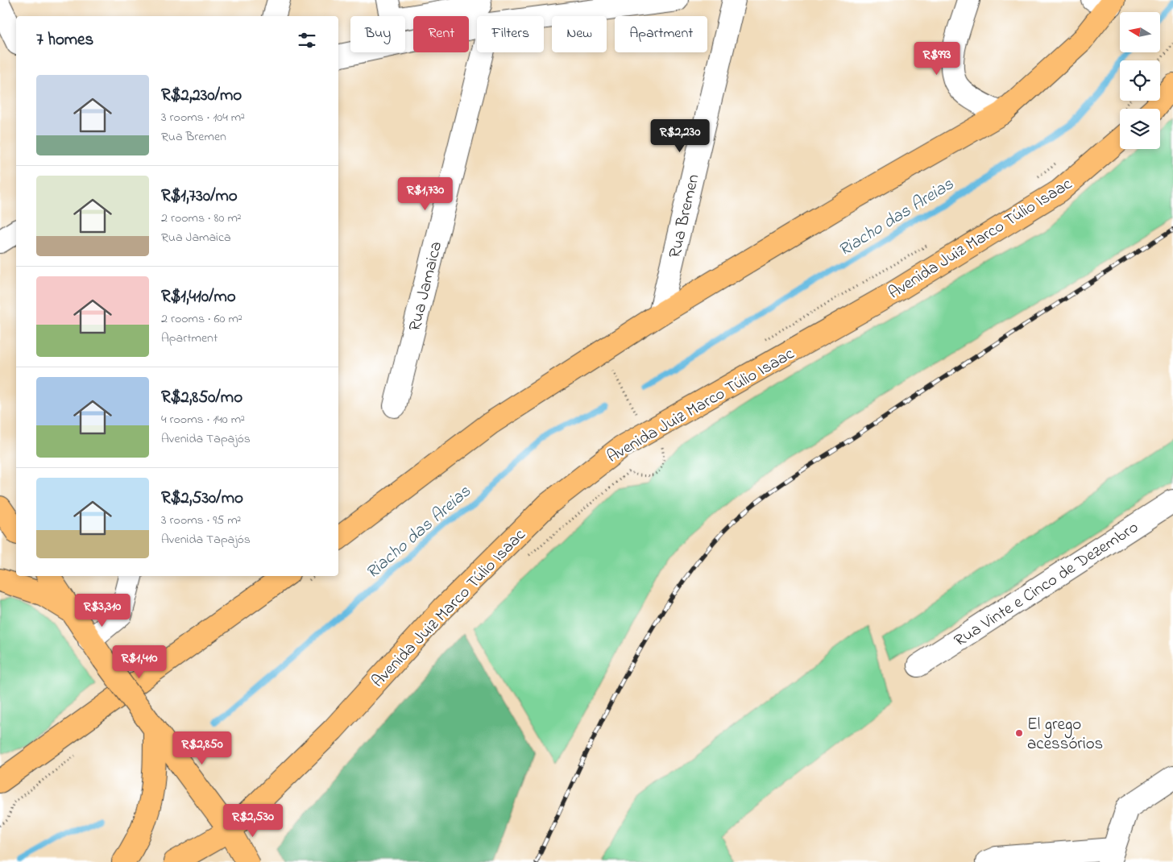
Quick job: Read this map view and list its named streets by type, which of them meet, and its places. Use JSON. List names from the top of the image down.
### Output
{
  "streets": {
    "main road": ["Avenida Juiz Marco Túlio Isaac"],
    "street": ["Rua Bremen", "Rua Jamaica", "Rua Vinte e Cinco de Dezembro"]
  },
  "water": ["Riacho das Areias"],
  "places": ["El grego acessórios"],
  "north": "left",
  "page": {
    "chip": [
      "Buy",
      "Rent",
      "Filters",
      "New",
      "Apartment"
    ],
    "heading": "7 homes",
    "price": [
      "R$993",
      "R$2,230",
      "R$1,730",
      "R$3,310",
      "R$1,410",
      "R$2,850",
      "R$2,530"
    ],
    "list": [
      {
        "name": "R$2,230/mo",
        "note": "3 rooms · 104 m² · Rua Bremen"
      },
      {
        "name": "R$1,730/mo",
        "note": "2 rooms · 80 m² · Rua Jamaica"
      },
      {
        "name": "R$1,410/mo",
        "note": "2 rooms · 60 m² · Apartment"
      },
      {
        "name": "R$2,850/mo",
        "note": "4 rooms · 140 m² · Avenida Tapajós"
      },
      {
        "name": "R$2,530/mo",
        "note": "3 rooms · 95 m² · Avenida Tapajós"
      }
    ]
  }
}
